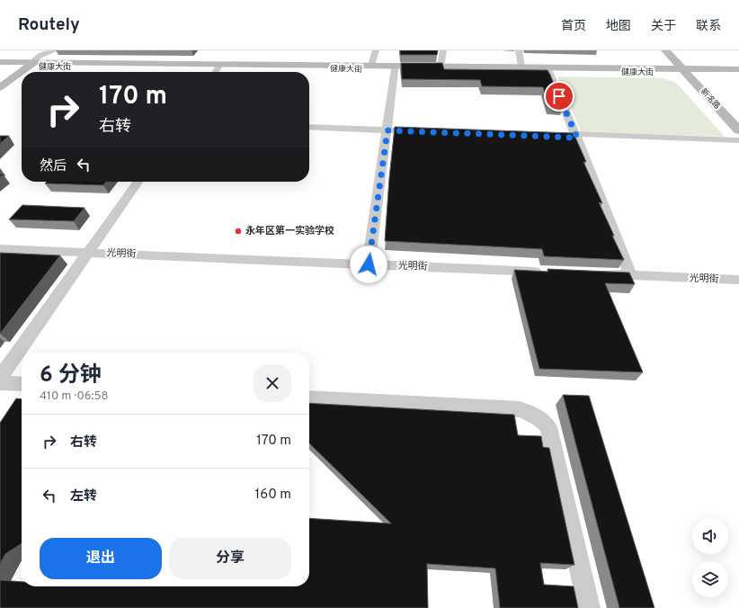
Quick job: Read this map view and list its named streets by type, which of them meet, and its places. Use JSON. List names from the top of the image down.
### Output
{
  "streets": {
    "main road": ["健康大街", "新洺路"],
    "street": ["光明街"]
  },
  "crossings": [
    ["健康大街", "新洺路"]
  ],
  "places": ["永年区第一实验学校"],
  "page": {
    "header": "Routely",
    "nav": [
      "首页",
      "地图",
      "关于",
      "联系"
    ],
    "turn": ["170 m", "右转"],
    "then": "然后",
    "heading": ["6 分钟", "410 m · 06:58"],
    "list": [
      {
        "name": "右转",
        "value": "170 m"
      },
      {
        "name": "左转",
        "value": "160 m"
      }
    ],
    "buttons": ["退出", "分享"]
  }
}
